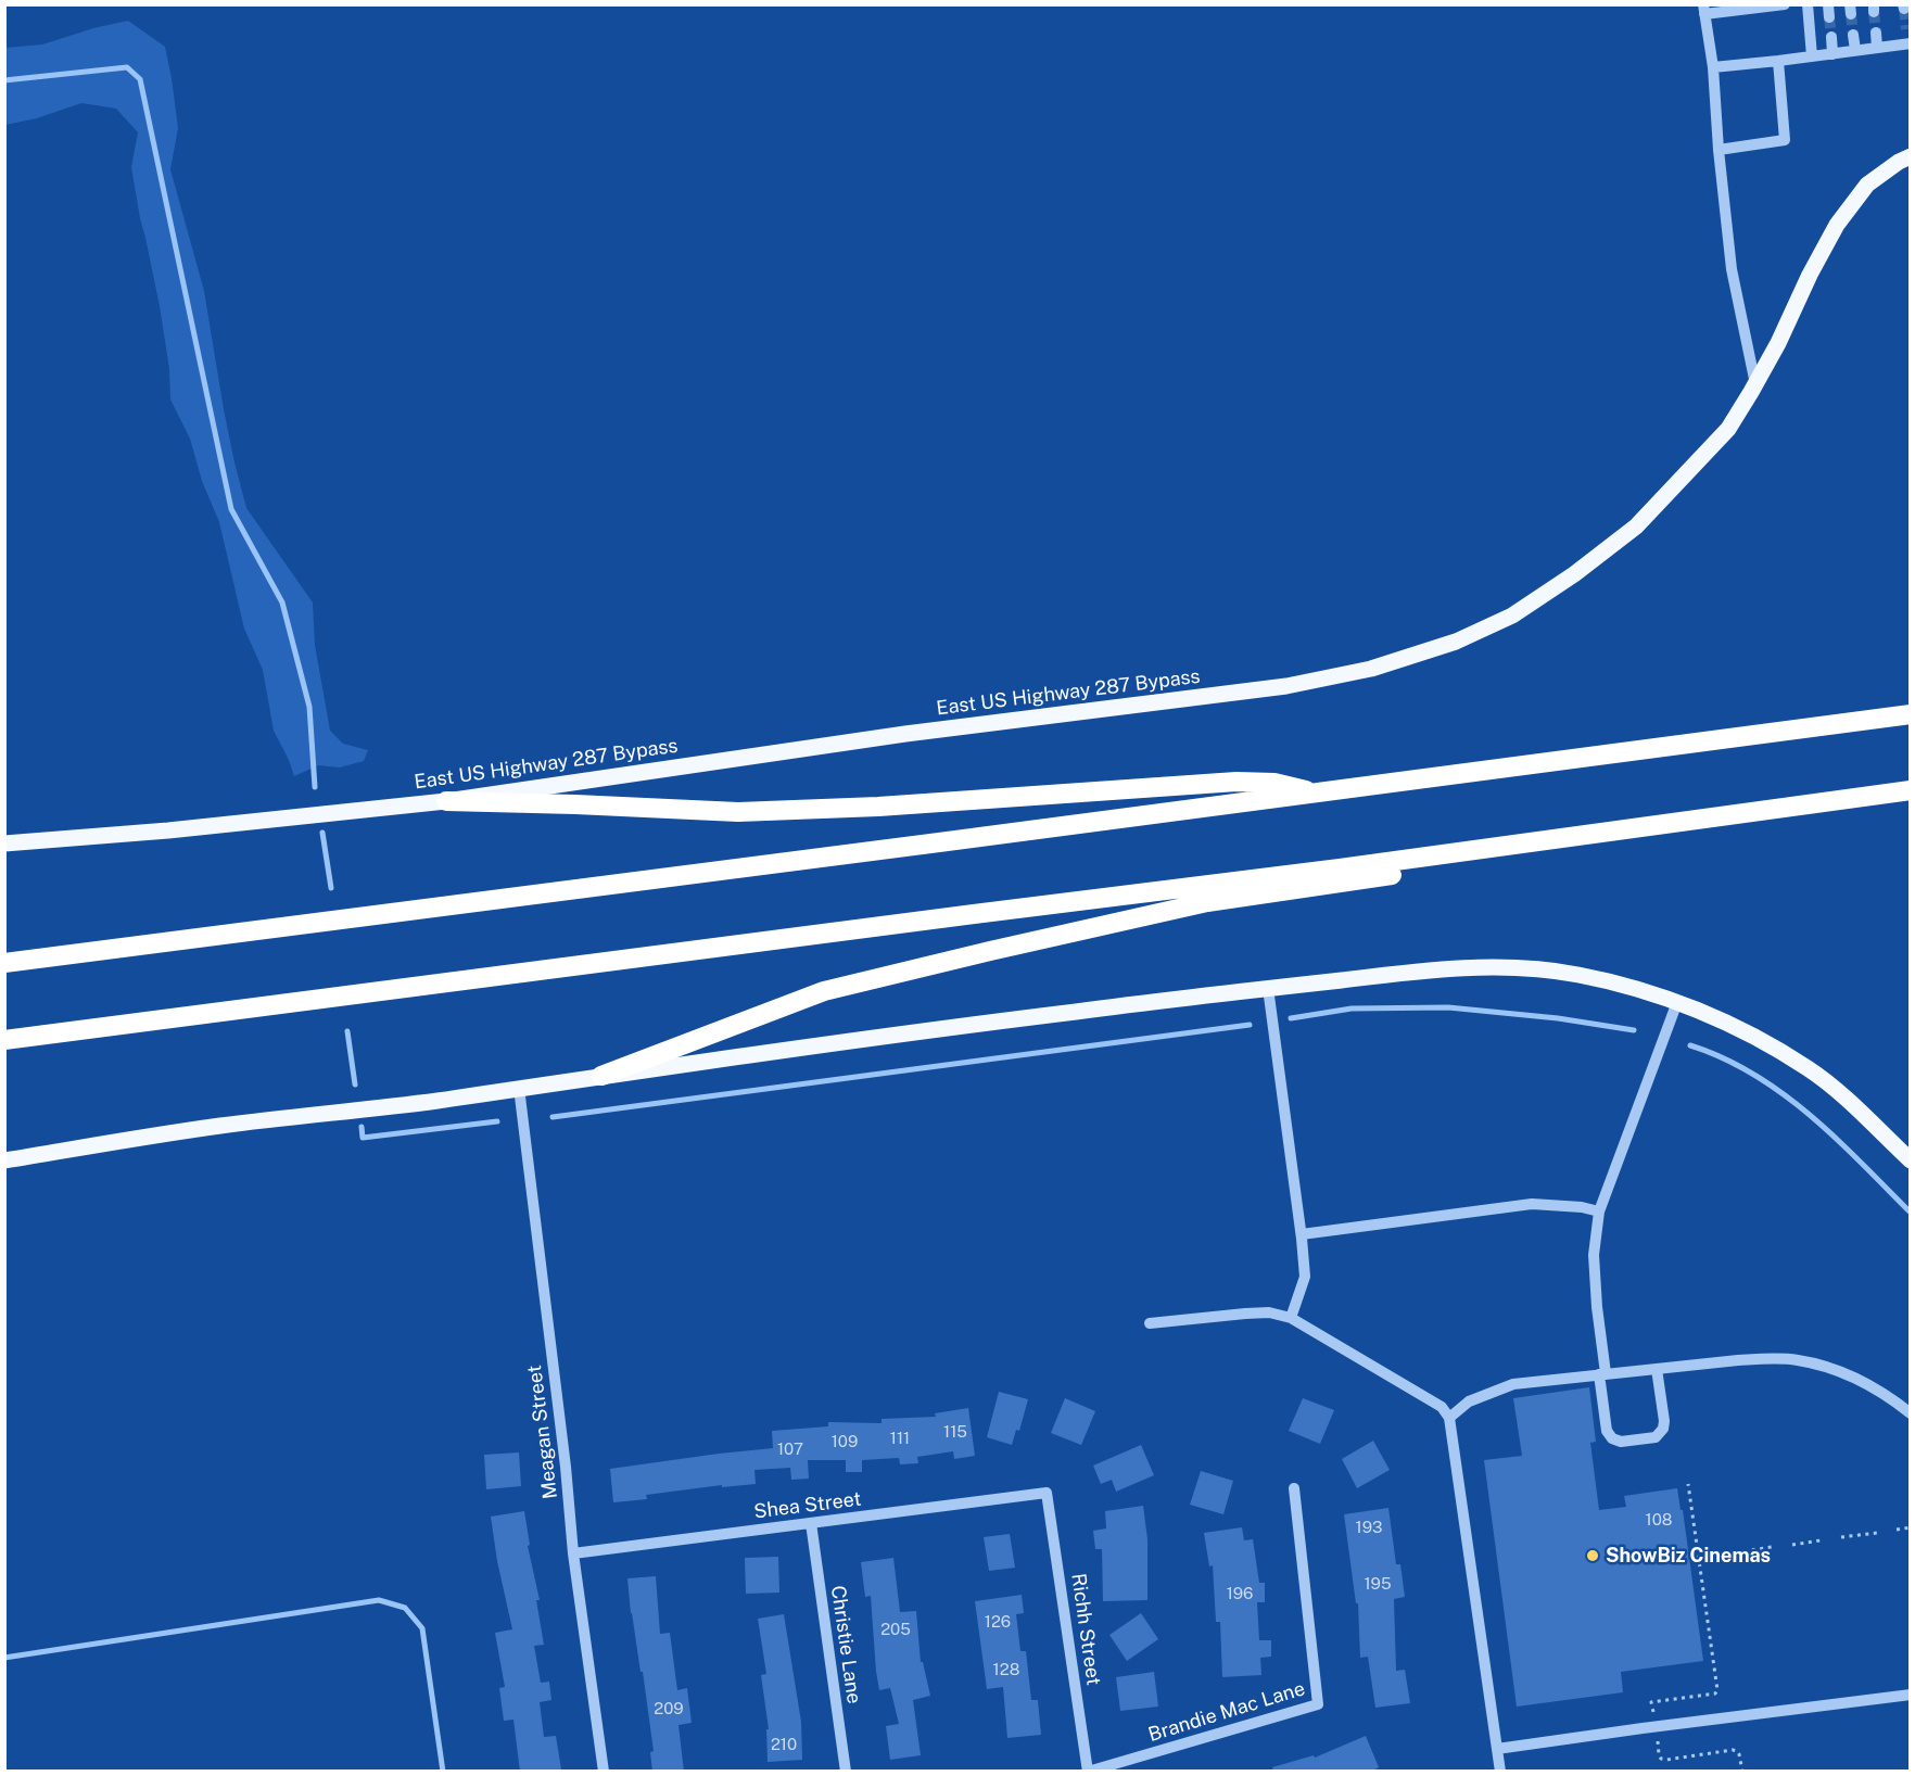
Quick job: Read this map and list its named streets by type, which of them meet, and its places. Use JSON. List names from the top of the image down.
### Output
{
  "streets": {
    "main road": ["East US Highway 287 Bypass"],
    "street": [
      "Meagan Street",
      "Shea Street",
      "Richh Street",
      "Christie Lane",
      "Brandie Mac Lane"
    ]
  },
  "crossings": [
    ["Meagan Street", "Shea Street"],
    ["Shea Street", "Richh Street"],
    ["Shea Street", "Christie Lane"],
    ["Richh Street", "Brandie Mac Lane"]
  ],
  "places": ["ShowBiz Cinemas"],
  "house_numbers": [
    "115",
    "111",
    "109",
    "107",
    "108",
    "193",
    "195",
    "196",
    "126",
    "205",
    "128",
    "209",
    "210"
  ]
}
